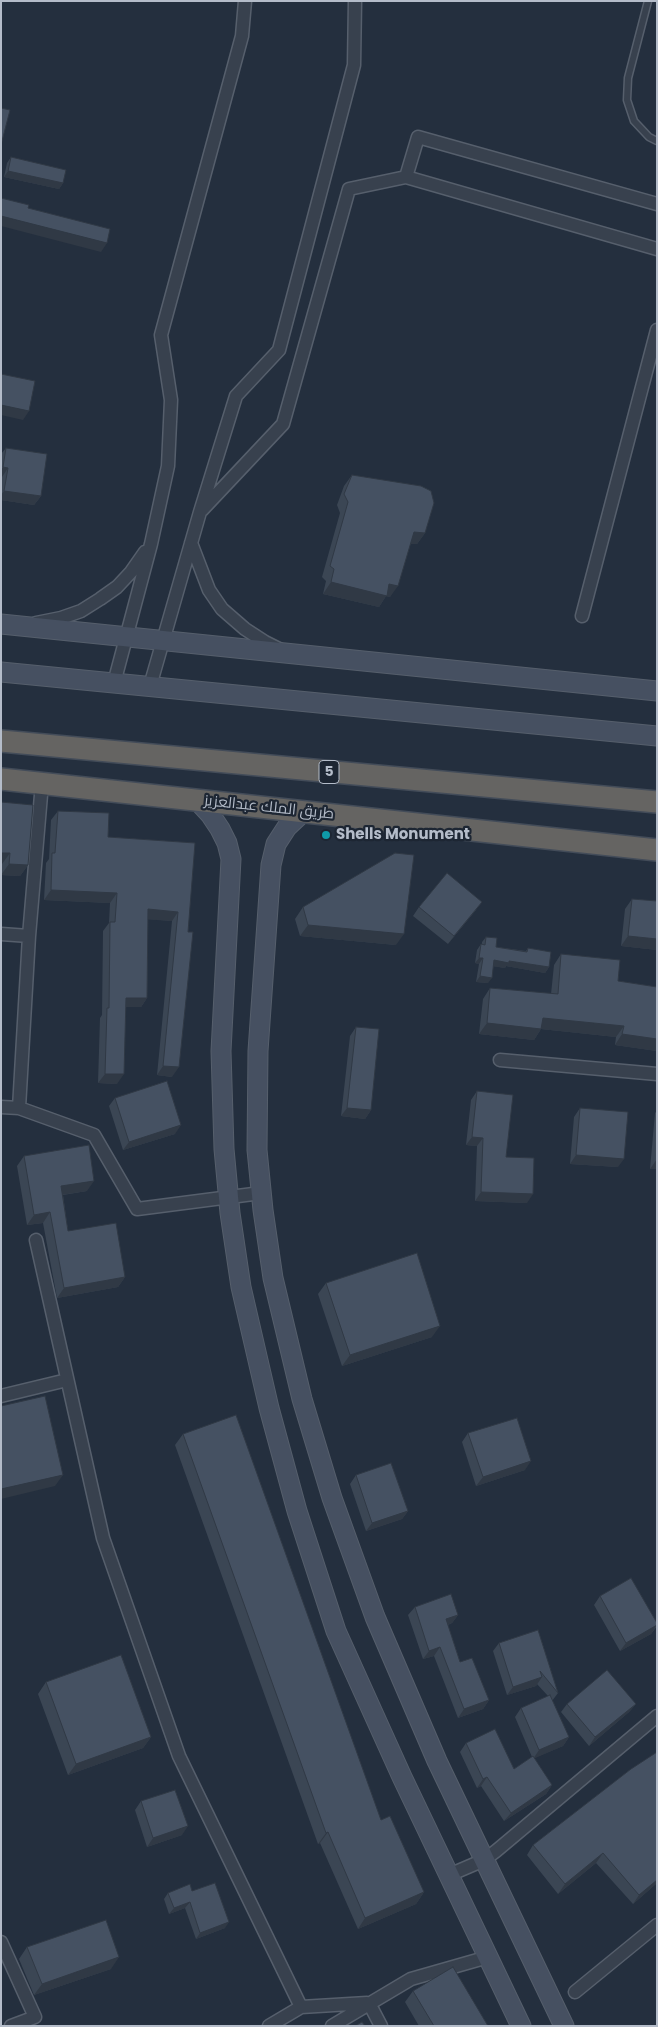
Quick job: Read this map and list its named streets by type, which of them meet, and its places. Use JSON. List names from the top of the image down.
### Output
{
  "streets": {
    "highway": ["5", "طريق الملك عبدالعزيز"]
  },
  "places": ["Shells Monument"]
}
